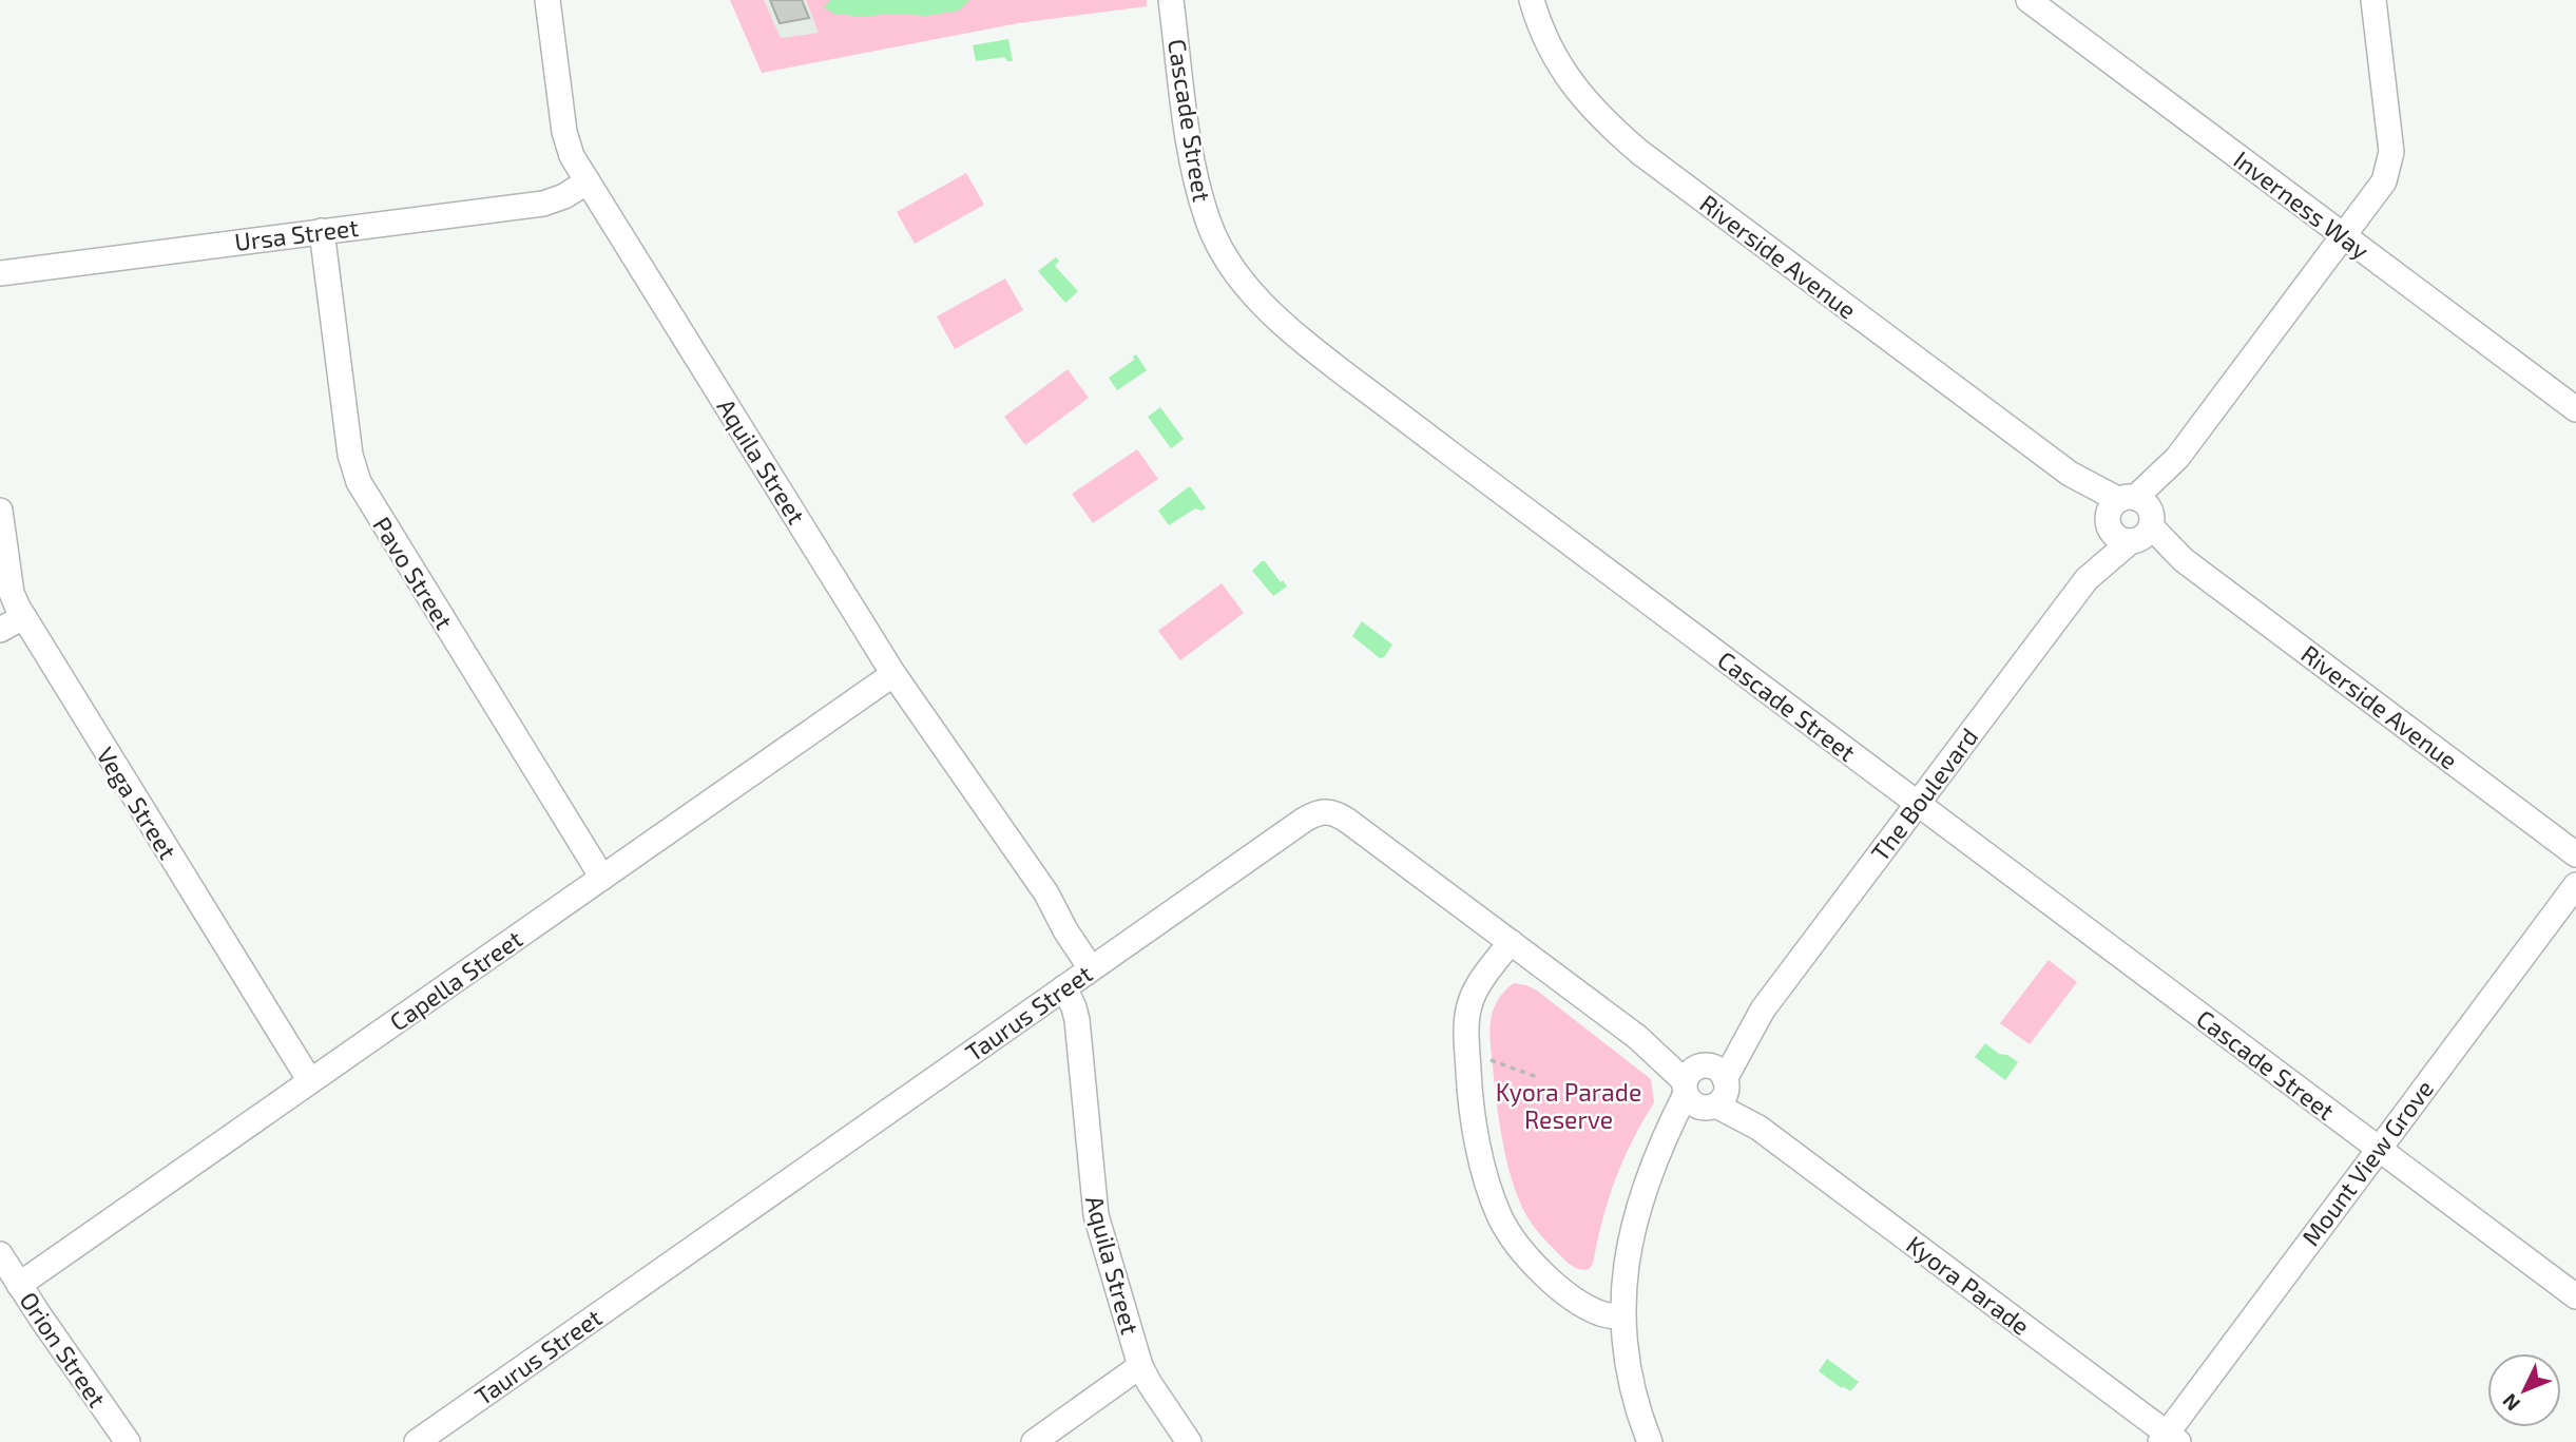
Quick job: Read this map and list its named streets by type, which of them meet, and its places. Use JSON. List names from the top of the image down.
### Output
{
  "streets": {
    "street": [
      "Cascade Street",
      "Inverness Way",
      "Ursa Street",
      "Riverside Avenue",
      "Aquila Street",
      "Pavo Street",
      "The Boulevard",
      "Vega Street",
      "Capella Street",
      "Taurus Street",
      "Mount View Grove",
      "Kyora Parade",
      "Orion Street"
    ]
  },
  "crossings": [
    ["Cascade Street", "The Boulevard"],
    ["Cascade Street", "Mount View Grove"],
    ["Inverness Way", "The Boulevard"],
    ["Ursa Street", "Aquila Street"],
    ["Ursa Street", "Pavo Street"],
    ["Riverside Avenue", "The Boulevard"],
    ["Aquila Street", "Capella Street"],
    ["Aquila Street", "Taurus Street"],
    ["Pavo Street", "Capella Street"],
    ["The Boulevard", "Taurus Street"],
    ["The Boulevard", "Kyora Parade"],
    ["Vega Street", "Capella Street"],
    ["Capella Street", "Orion Street"],
    ["Taurus Street", "Kyora Parade"],
    ["Mount View Grove", "Kyora Parade"]
  ],
  "parks": ["Kyora Parade Reserve"],
  "north": "bottom left"
}
